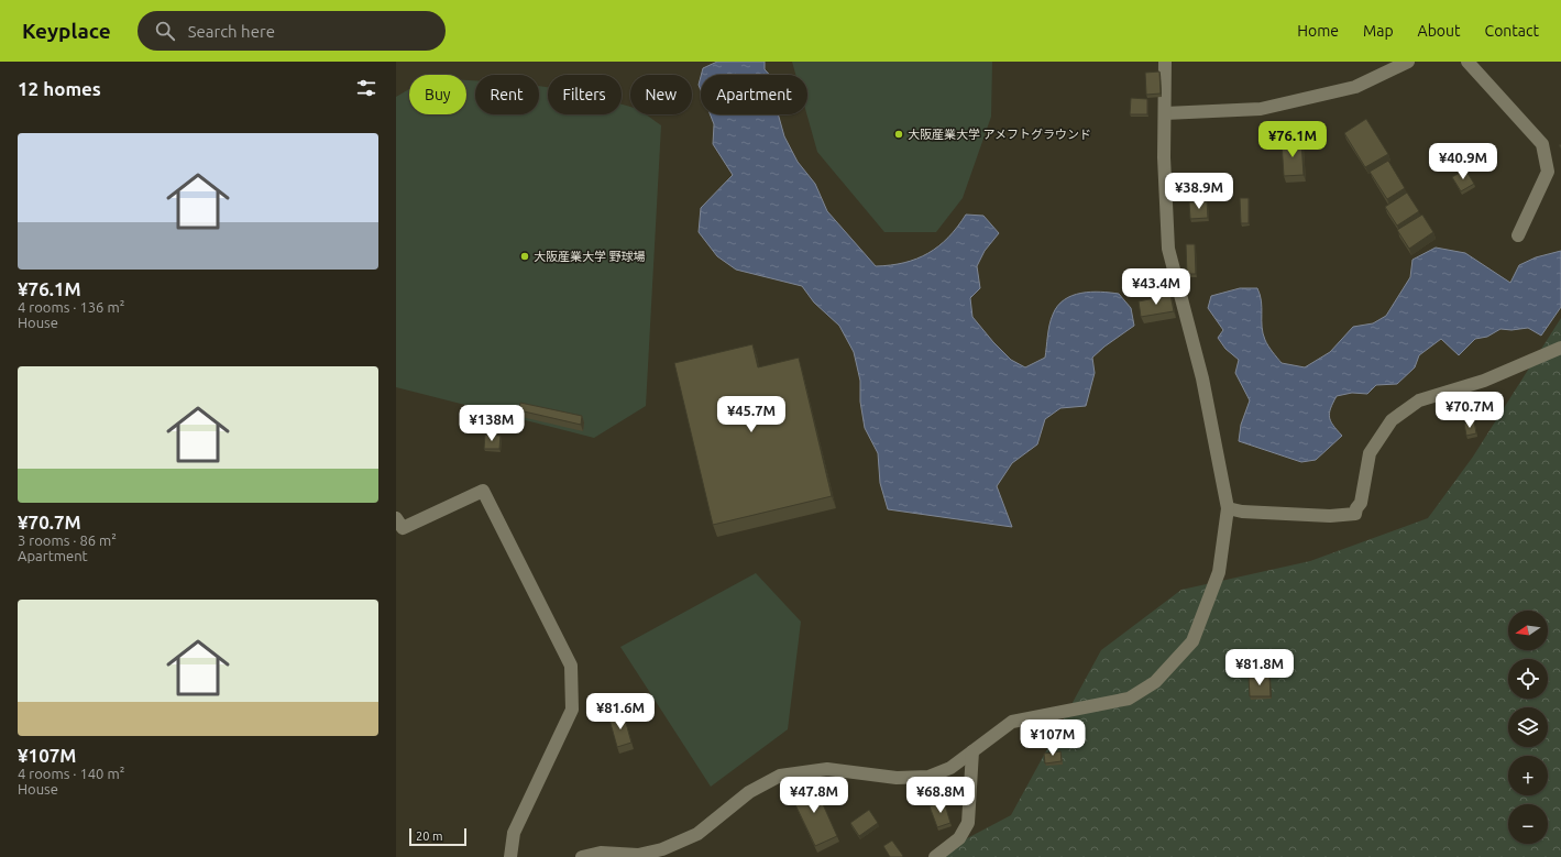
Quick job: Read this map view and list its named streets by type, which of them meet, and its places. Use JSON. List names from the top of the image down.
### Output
{
  "places": ["大阪産業大学 アメフトグラウンド", "大阪産業大学 野球場"],
  "scale_bar": "20 m",
  "north": "left",
  "page": {
    "header": "Keyplace",
    "search": "Search here",
    "nav": [
      "Home",
      "Map",
      "About",
      "Contact"
    ],
    "heading": "12 homes",
    "chip": [
      "Buy",
      "Rent",
      "Filters",
      "New",
      "Apartment"
    ],
    "list": [
      {
        "name": "¥76.1M",
        "note": "4 rooms · 136 m² · House"
      },
      {
        "name": "¥70.7M",
        "note": "3 rooms · 86 m² · Apartment"
      },
      {
        "name": "¥107M",
        "note": "4 rooms · 140 m² · House"
      }
    ],
    "price": [
      "¥76.1M",
      "¥40.9M",
      "¥38.9M",
      "¥43.4M",
      "¥70.7M",
      "¥45.7M",
      "¥138M",
      "¥81.8M",
      "¥81.6M",
      "¥107M",
      "¥47.8M",
      "¥68.8M"
    ],
    "map_buttons": ["+", "−"],
    "scale": "20 m"
  }
}
